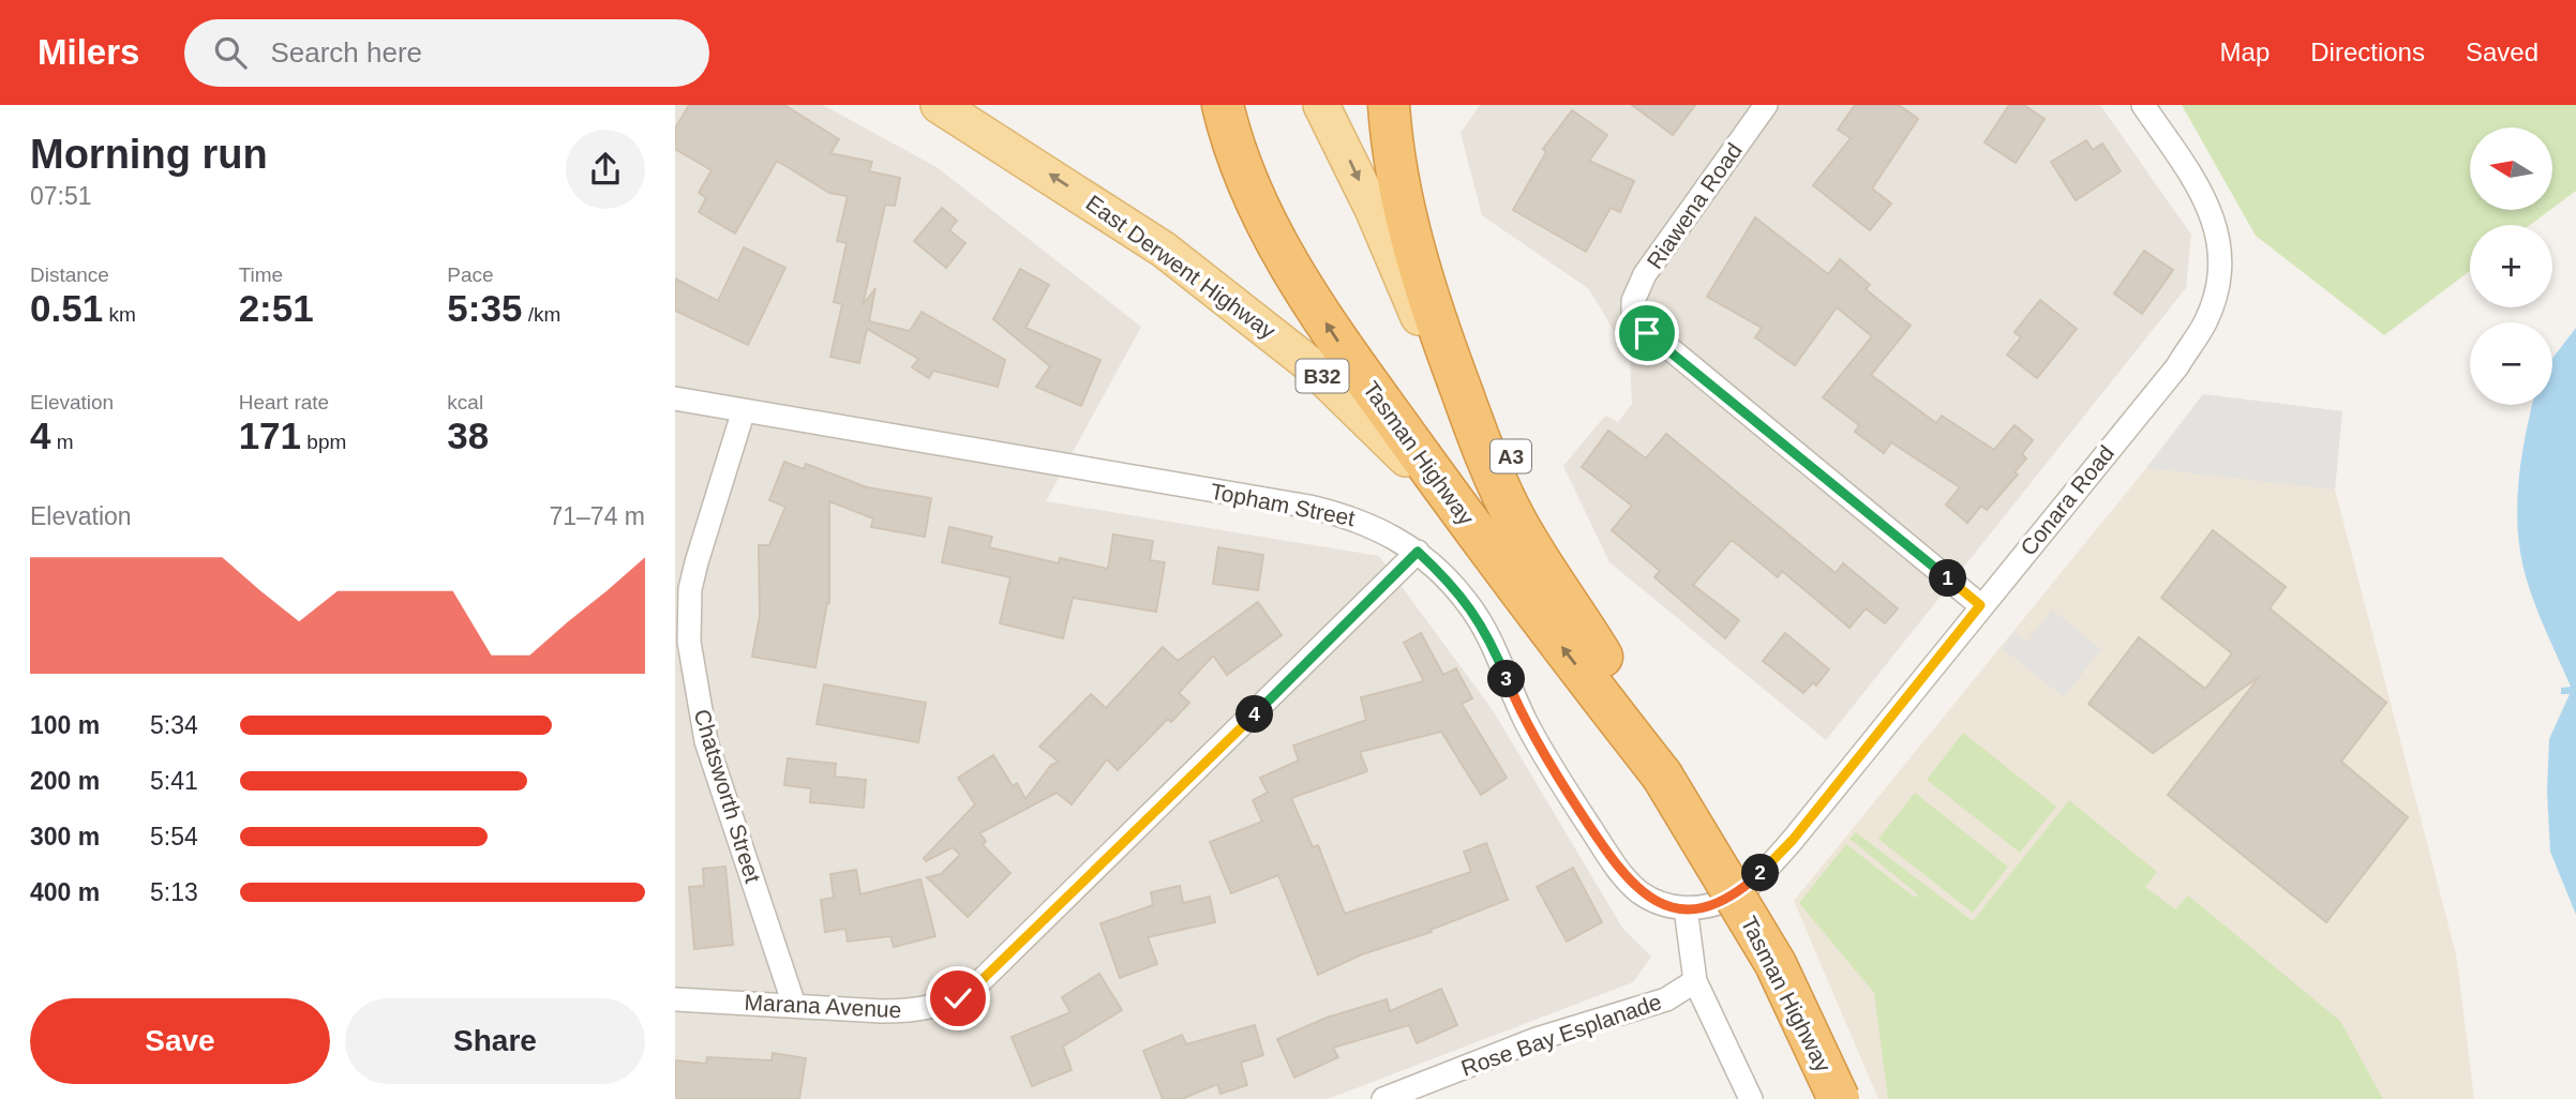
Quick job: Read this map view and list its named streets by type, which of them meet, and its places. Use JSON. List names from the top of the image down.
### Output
{
  "streets": {
    "highway": ["Tasman Highway", "A3"],
    "main road": ["East Derwent Highway", "B32"],
    "street": [
      "Riawena Road",
      "Conara Road",
      "Topham Street",
      "Chatsworth Street",
      "Marana Avenue",
      "Rose Bay Esplanade"
    ]
  },
  "crossings": [
    ["Riawena Road", "Conara Road"],
    ["East Derwent Highway", "Tasman Highway"],
    ["Tasman Highway", "A3"],
    ["Conara Road", "Topham Street"],
    ["Topham Street", "Chatsworth Street"],
    ["Topham Street", "Marana Avenue"],
    ["Chatsworth Street", "Marana Avenue"]
  ],
  "one_way": ["East Derwent Highway"],
  "north": "left",
  "page": {
    "header": "Milers",
    "search": "Search here",
    "nav": ["Map", "Directions", "Saved"],
    "heading": ["Morning run", "07:51"],
    "map_buttons": ["+", "−"],
    "stats": [
      ["Distance", "0.51 km"],
      ["Time", "2:51"],
      ["Pace", "5:35 /km"],
      ["Elevation", "4 m"],
      ["Heart rate", "171 bpm"],
      ["kcal", "38"]
    ],
    "chart": ["Elevation", "71–74 m"],
    "pins": [
      "1",
      "3",
      "4",
      "2"
    ],
    "list": [
      {
        "name": "100 m",
        "note": "5:34"
      },
      {
        "name": "200 m",
        "note": "5:41"
      },
      {
        "name": "300 m",
        "note": "5:54"
      },
      {
        "name": "400 m",
        "note": "5:13"
      }
    ],
    "buttons": ["Save", "Share"]
  }
}
